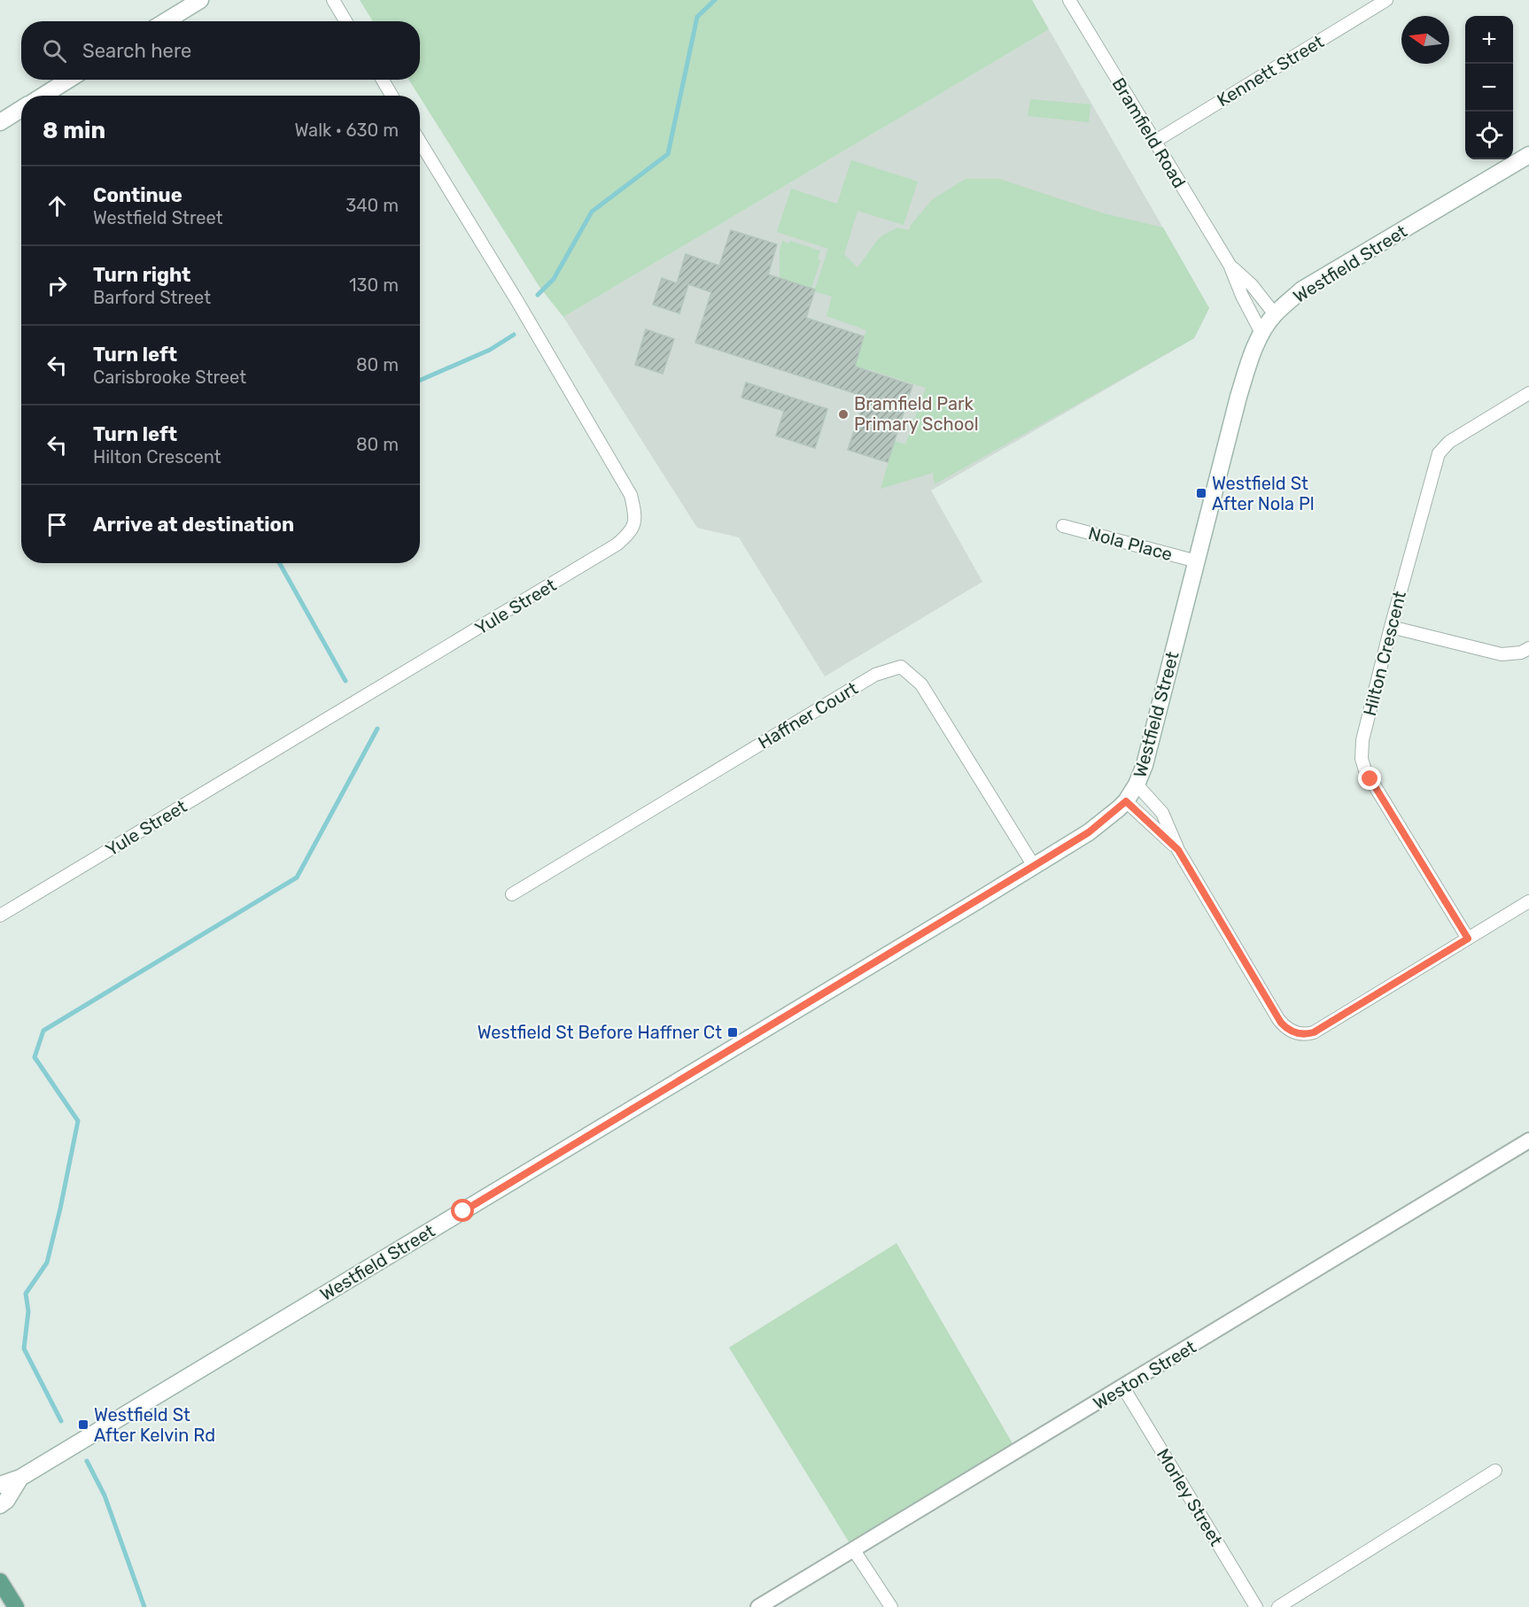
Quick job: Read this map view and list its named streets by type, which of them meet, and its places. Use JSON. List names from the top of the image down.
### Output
{
  "streets": {
    "main road": ["Westfield Street"],
    "street": [
      "Kennett Street",
      "Bramfield Road",
      "Nola Place",
      "Yule Street",
      "Hilton Crescent",
      "Haffner Court",
      "Weston Street",
      "Morley Street"
    ]
  },
  "crossings": [
    ["Kennett Street", "Bramfield Road"],
    ["Bramfield Road", "Westfield Street"],
    ["Westfield Street", "Nola Place"],
    ["Westfield Street", "Haffner Court"],
    ["Weston Street", "Morley Street"]
  ],
  "places": {
    "other": ["Bramfield Park Primary School"],
    "transit": ["Westfield St After Nola Pl", "Westfield St Before Haffner Ct", "Westfield St After Kelvin Rd"]
  },
  "north": "left",
  "page": {
    "map_buttons": ["+", "−"],
    "search": "Search here",
    "heading": ["8 min", "Walk · 630 m"],
    "list": [
      ["Continue", "Westfield Street", "340 m"],
      ["Turn right", "Barford Street", "130 m"],
      ["Turn left", "Carisbrooke Street", "80 m"],
      ["Turn left", "Hilton Crescent", "80 m"],
      "Arrive at destination"
    ]
  }
}
